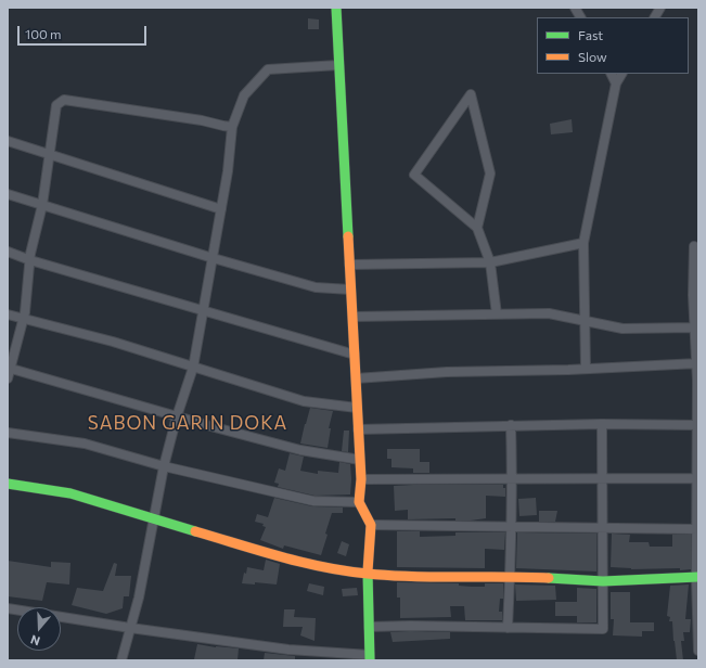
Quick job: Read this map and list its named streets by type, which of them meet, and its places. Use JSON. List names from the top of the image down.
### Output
{
  "districts": ["SABON GARIN DOKA"],
  "legend": ["Fast", "Slow"],
  "scale_bar": "100 m",
  "north": "bottom"
}
